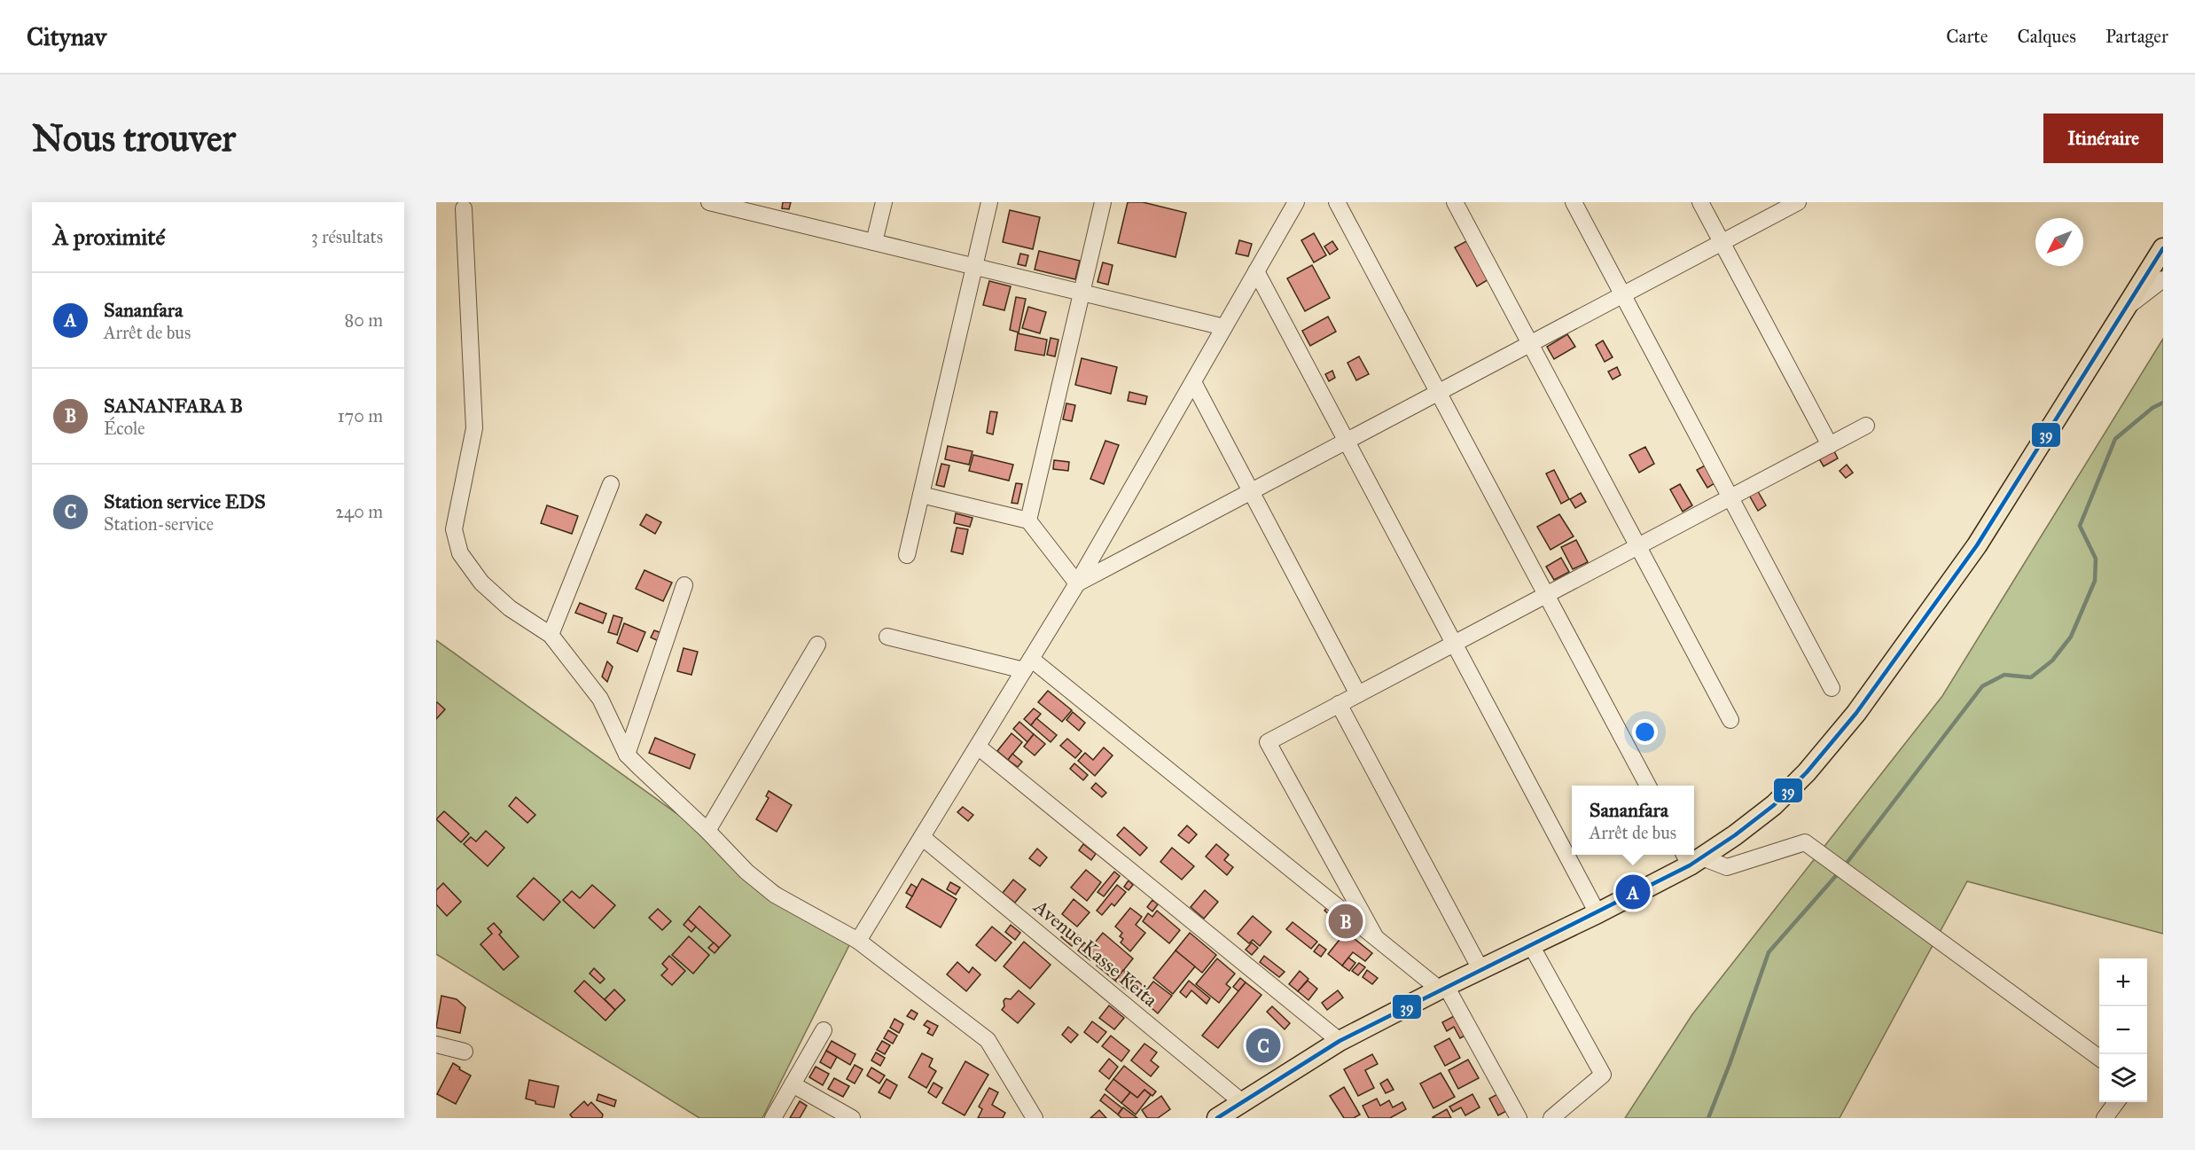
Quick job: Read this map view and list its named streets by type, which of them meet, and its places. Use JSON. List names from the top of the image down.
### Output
{
  "streets": {
    "street": ["Avenue Kasse Keita"]
  },
  "lines": ["transit line 39"],
  "north": "bottom left",
  "page": {
    "header": "Citynav",
    "nav": ["Carte", "Calques", "Partager"],
    "buttons": "Itinéraire",
    "title": "Nous trouver",
    "heading": ["À proximité", "3 résultats"],
    "list": [
      {
        "mark": "A",
        "name": "Sananfara",
        "note": "Arrêt de bus",
        "value": "80 m"
      },
      {
        "mark": "B",
        "name": "SANANFARA B",
        "note": "École",
        "value": "170 m"
      },
      {
        "mark": "C",
        "name": "Station service EDS",
        "note": "Station-service",
        "value": "240 m"
      }
    ],
    "popup": ["Sananfara", "Arrêt de bus"],
    "pins": ["A", "B", "C"],
    "map_buttons": ["+", "−"]
  }
}
